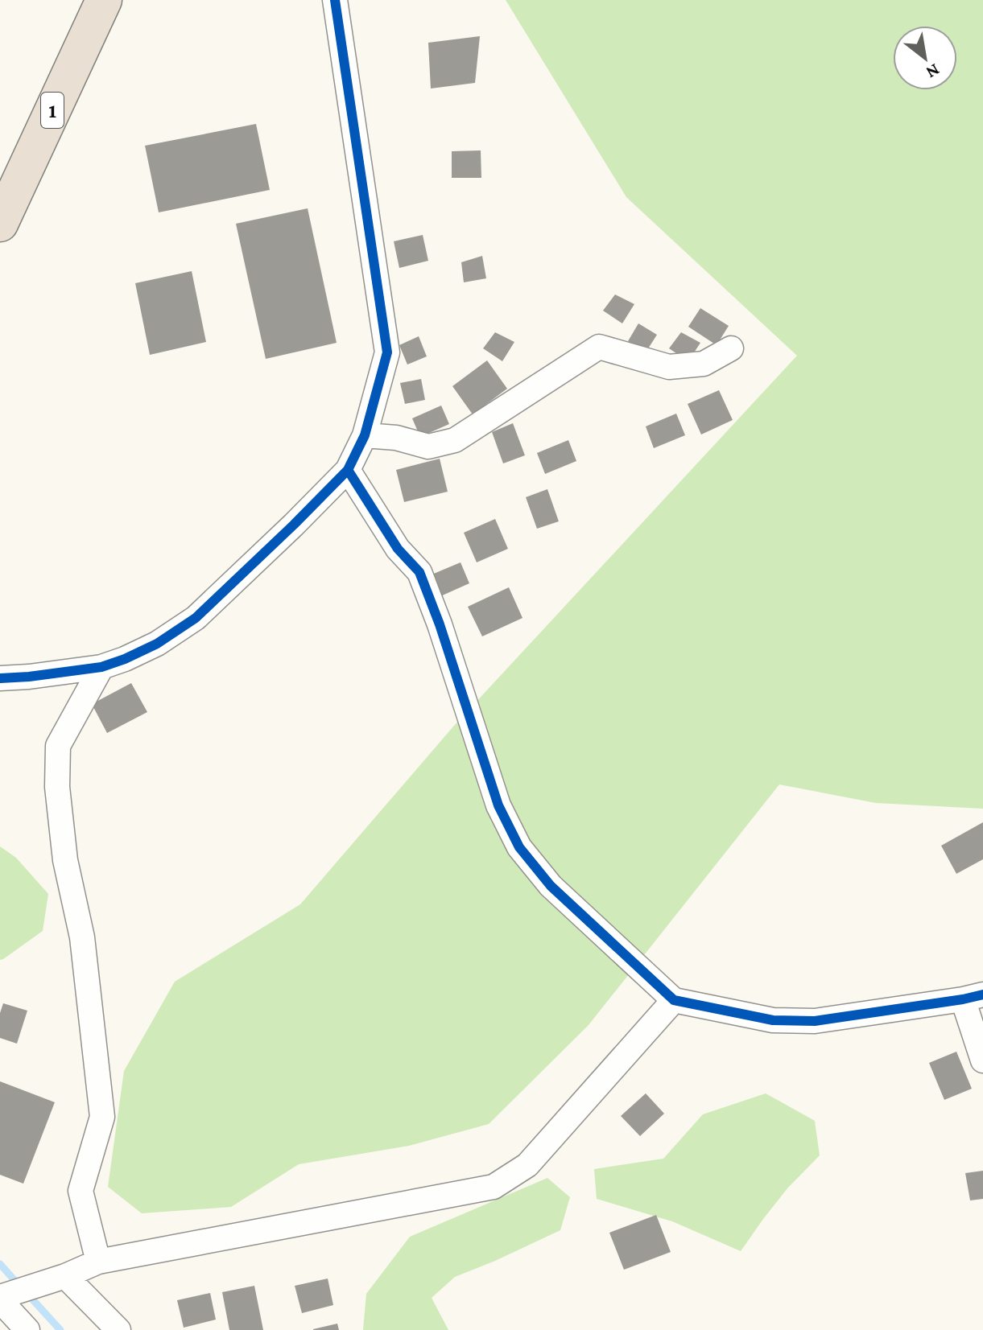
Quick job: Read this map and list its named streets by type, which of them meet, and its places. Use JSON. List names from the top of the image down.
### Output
{
  "streets": {
    "highway": ["1"]
  },
  "north": "bottom right"
}
